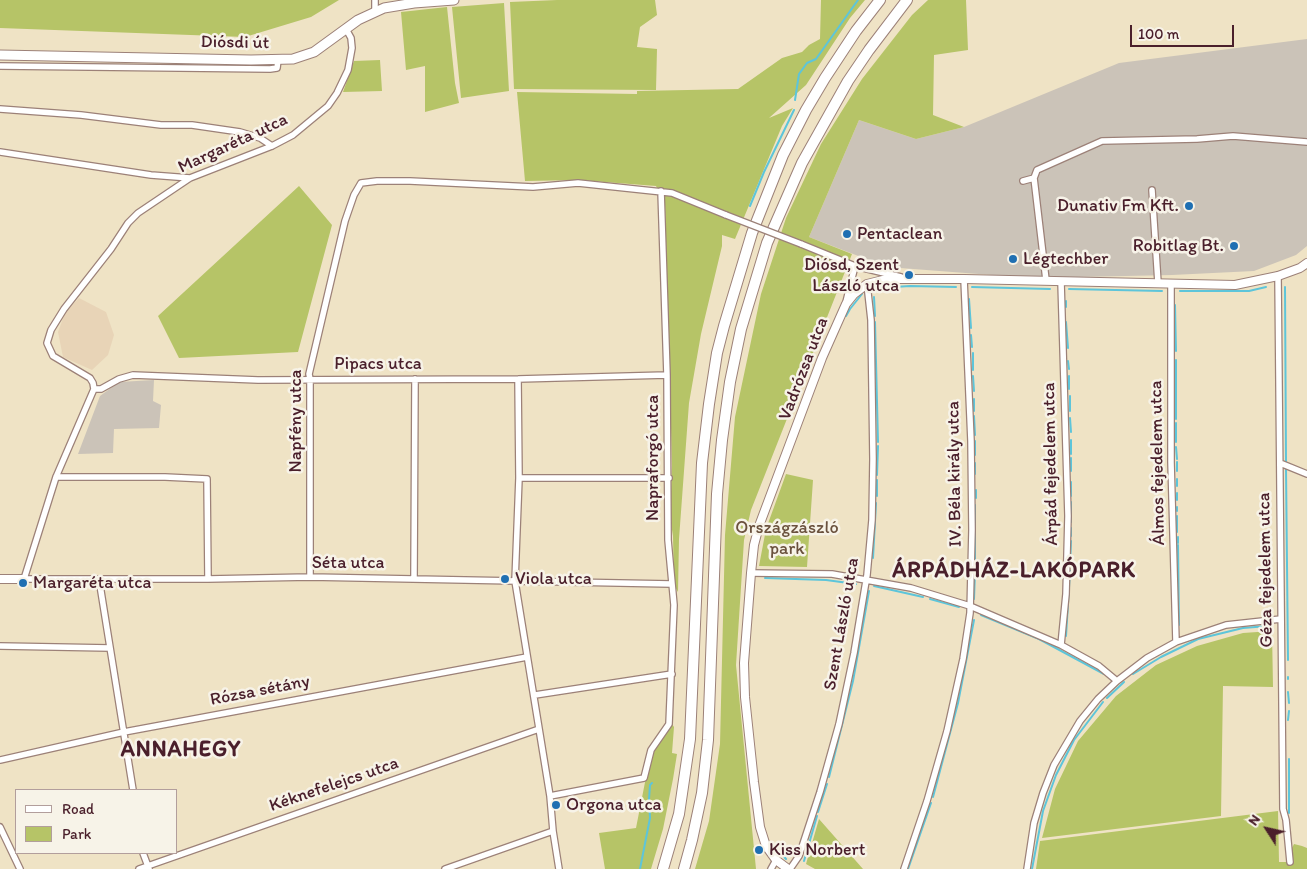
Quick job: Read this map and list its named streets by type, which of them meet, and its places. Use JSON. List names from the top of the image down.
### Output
{
  "streets": {
    "main road": ["Diósdi út"],
    "street": [
      "Margaréta utca",
      "Pipacs utca",
      "Vadrózsa utca",
      "Napfény utca",
      "Napraforgó utca",
      "Álmos fejedelem utca",
      "Árpád fejedelem utca",
      "IV. Béla király utca",
      "Séta utca",
      "Géza fejedelem utca",
      "Szent László utca",
      "Rózsa sétány",
      "Kéknefelejcs utca"
    ]
  },
  "crossings": [
    ["Diósdi út", "Margaréta utca"],
    ["Margaréta utca", "Pipacs utca"],
    ["Pipacs utca", "Napfény utca"],
    ["Pipacs utca", "Napraforgó utca"],
    ["Vadrózsa utca", "Szent László utca"],
    ["Napfény utca", "Napraforgó utca"],
    ["Napfény utca", "Séta utca"],
    ["Napraforgó utca", "Séta utca"]
  ],
  "districts": ["ÁRPÁDHÁZ-LAKÓPARK", "ANNAHEGY"],
  "parks": ["Országzászló park"],
  "places": [
    "Dunativ Fm Kft.",
    "Pentaclean",
    "Robitlag Bt.",
    "Légtechber",
    "Diósd, Szent László utca",
    "Viola utca",
    "Margaréta utca",
    "Orgona utca",
    "Kiss Norbert"
  ],
  "legend": ["Road", "Park"],
  "scale_bar": "100 m",
  "north": "top left"
}
